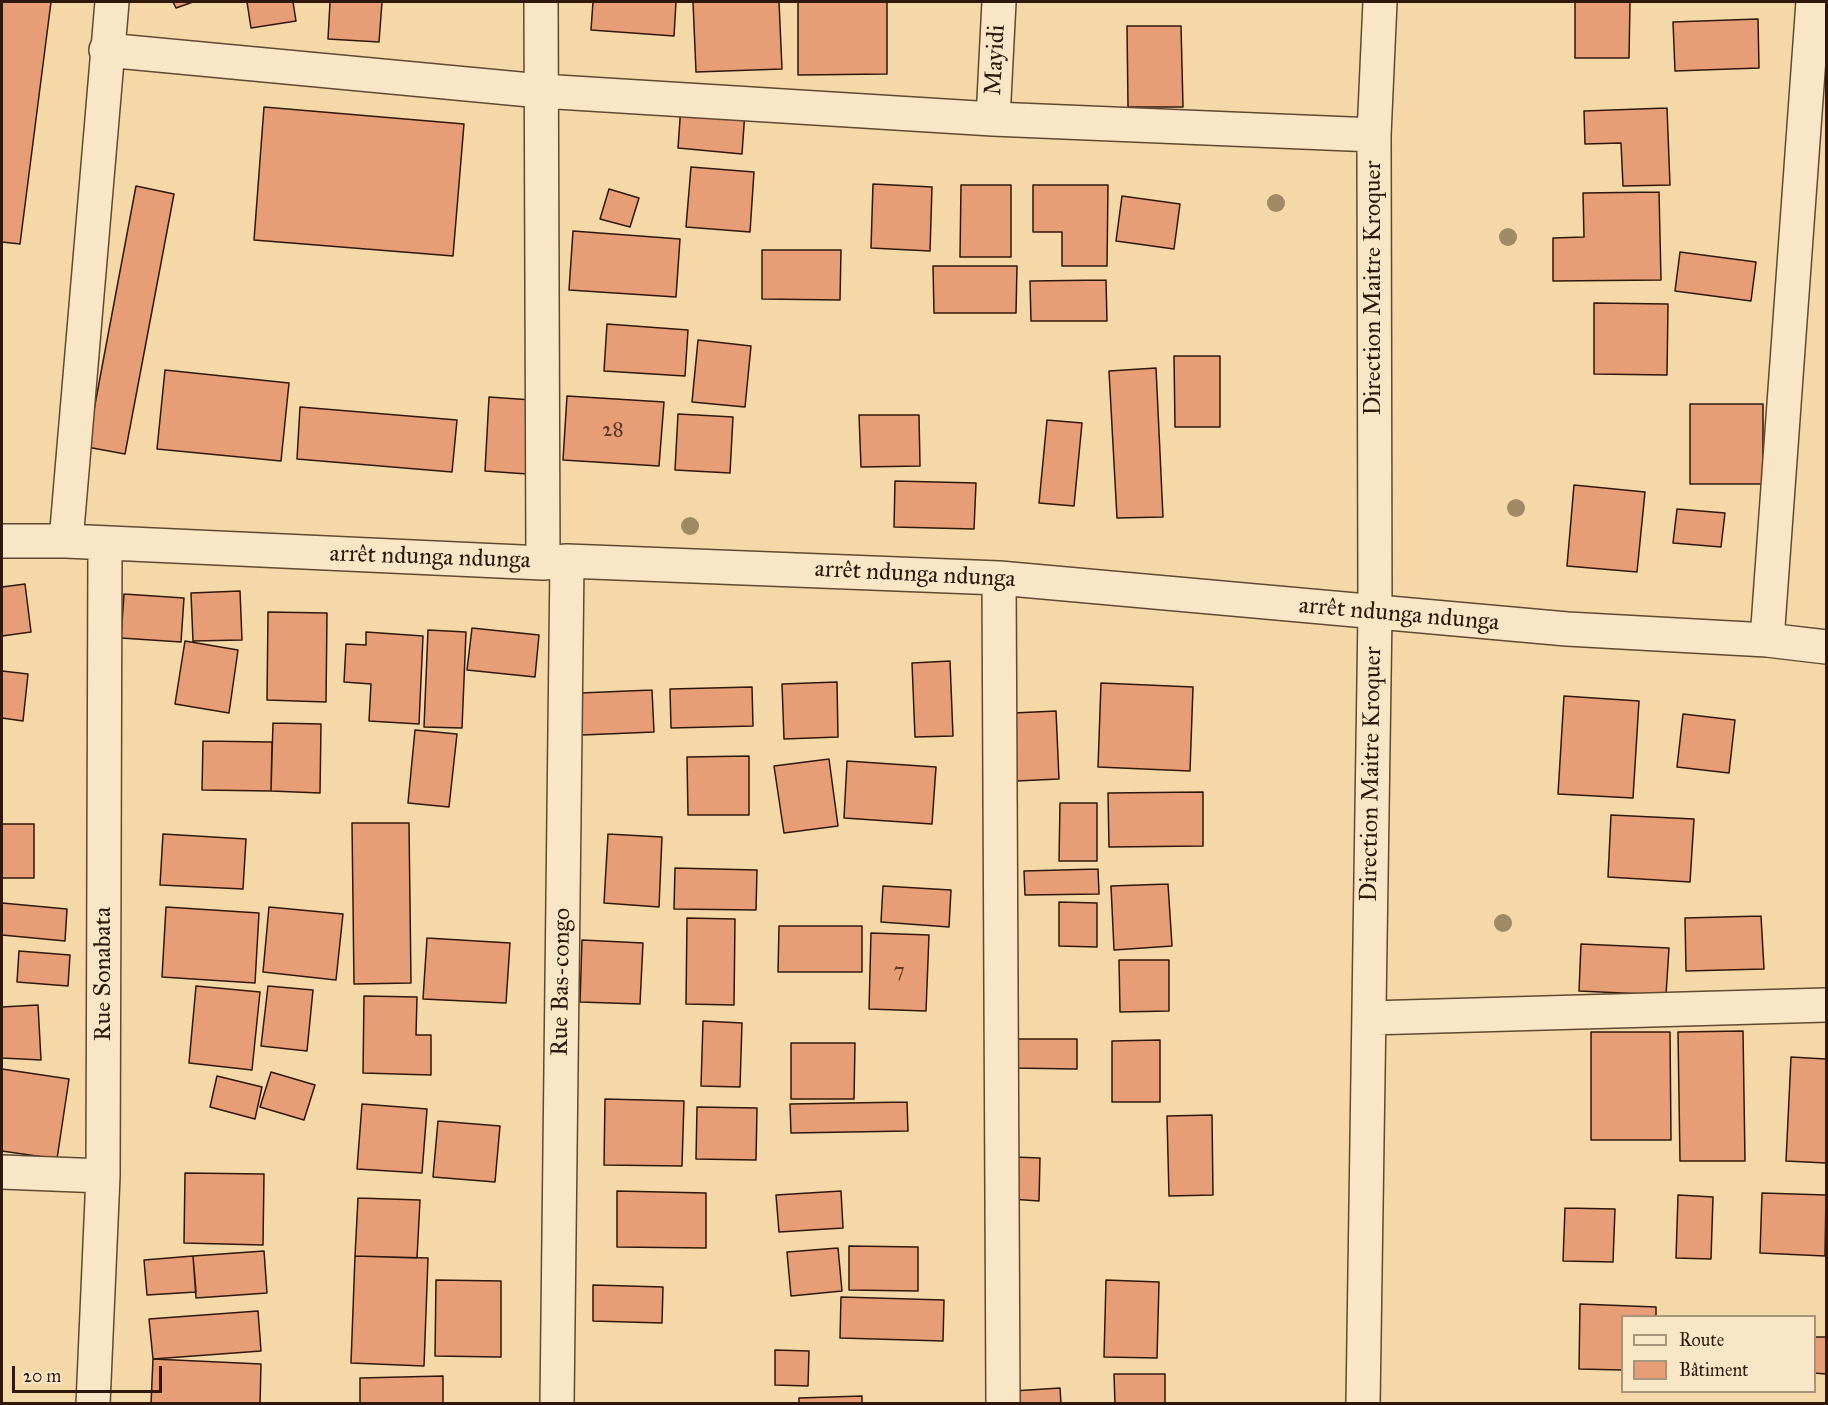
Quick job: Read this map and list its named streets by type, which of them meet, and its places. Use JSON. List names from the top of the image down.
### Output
{
  "streets": {
    "street": [
      "Mayidi",
      "Direction Maitre Kroquer",
      "arrêt ndunga ndunga",
      "Rue Sonabata",
      "Rue Bas-congo"
    ]
  },
  "crossings": [
    ["Direction Maitre Kroquer", "arrêt ndunga ndunga"],
    ["arrêt ndunga ndunga", "Rue Sonabata"],
    ["arrêt ndunga ndunga", "Rue Bas-congo"]
  ],
  "house_numbers": ["28", "7"],
  "legend": ["Route", "Bâtiment"],
  "scale_bar": "20 m"
}
